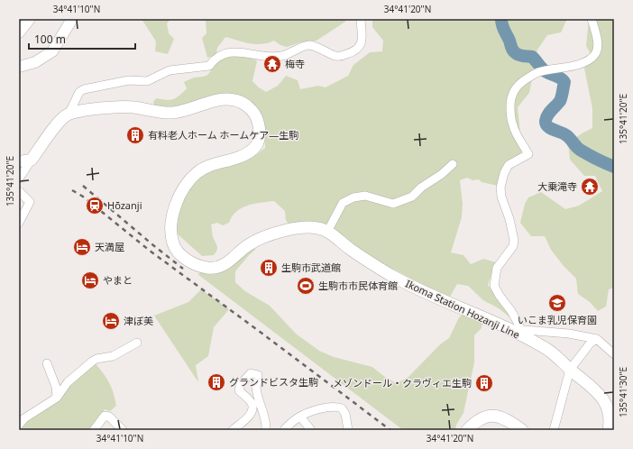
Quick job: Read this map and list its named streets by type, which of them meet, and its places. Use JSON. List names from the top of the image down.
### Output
{
  "streets": {
    "main road": ["Ikoma Station Hozanji Line"]
  },
  "places": {
    "temple": ["梅寺", "大乗滝寺"],
    "building": [
      "有料老人ホーム ホームケア―生駒",
      "生駒市武道館",
      "グランドビスタ生駒",
      "メゾンドール・クラヴィエ生駒"
    ],
    "station": ["Hōzanji"],
    "hotel": ["天満屋", "やまと", "津ぼ美"],
    "sports": ["生駒市市民体育館"],
    "school or university": ["いこま乳児保育園"]
  },
  "scale_bar": "100 m",
  "coordinates": [
    "34°41'10\"N",
    "34°41'20\"N",
    "135°41'20\"E",
    "135°41'30\"E"
  ]
}
